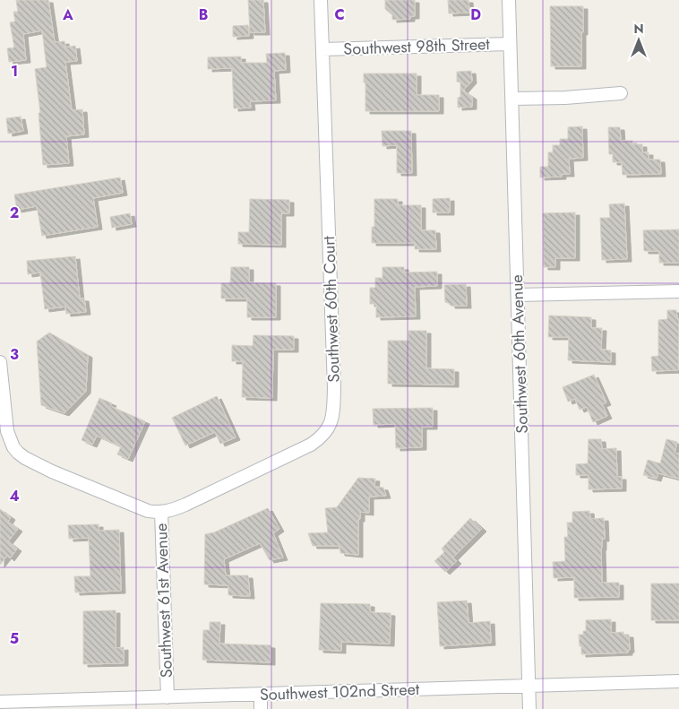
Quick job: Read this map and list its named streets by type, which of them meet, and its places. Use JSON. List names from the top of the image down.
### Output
{
  "streets": {
    "street": [
      "Southwest 98th Street",
      "Southwest 60th Court",
      "Southwest 60th Avenue",
      "Southwest 61st Avenue",
      "Southwest 102nd Street"
    ]
  },
  "crossings": [
    ["Southwest 98th Street", "Southwest 60th Court"],
    ["Southwest 98th Street", "Southwest 60th Avenue"],
    ["Southwest 60th Court", "Southwest 61st Avenue"],
    ["Southwest 60th Avenue", "Southwest 102nd Street"],
    ["Southwest 61st Avenue", "Southwest 102nd Street"]
  ],
  "north": "top",
  "grid": {
    "columns": [
      "A",
      "B",
      "C",
      "D"
    ],
    "rows": [
      "1",
      "2",
      "3",
      "4",
      "5"
    ]
  }
}
